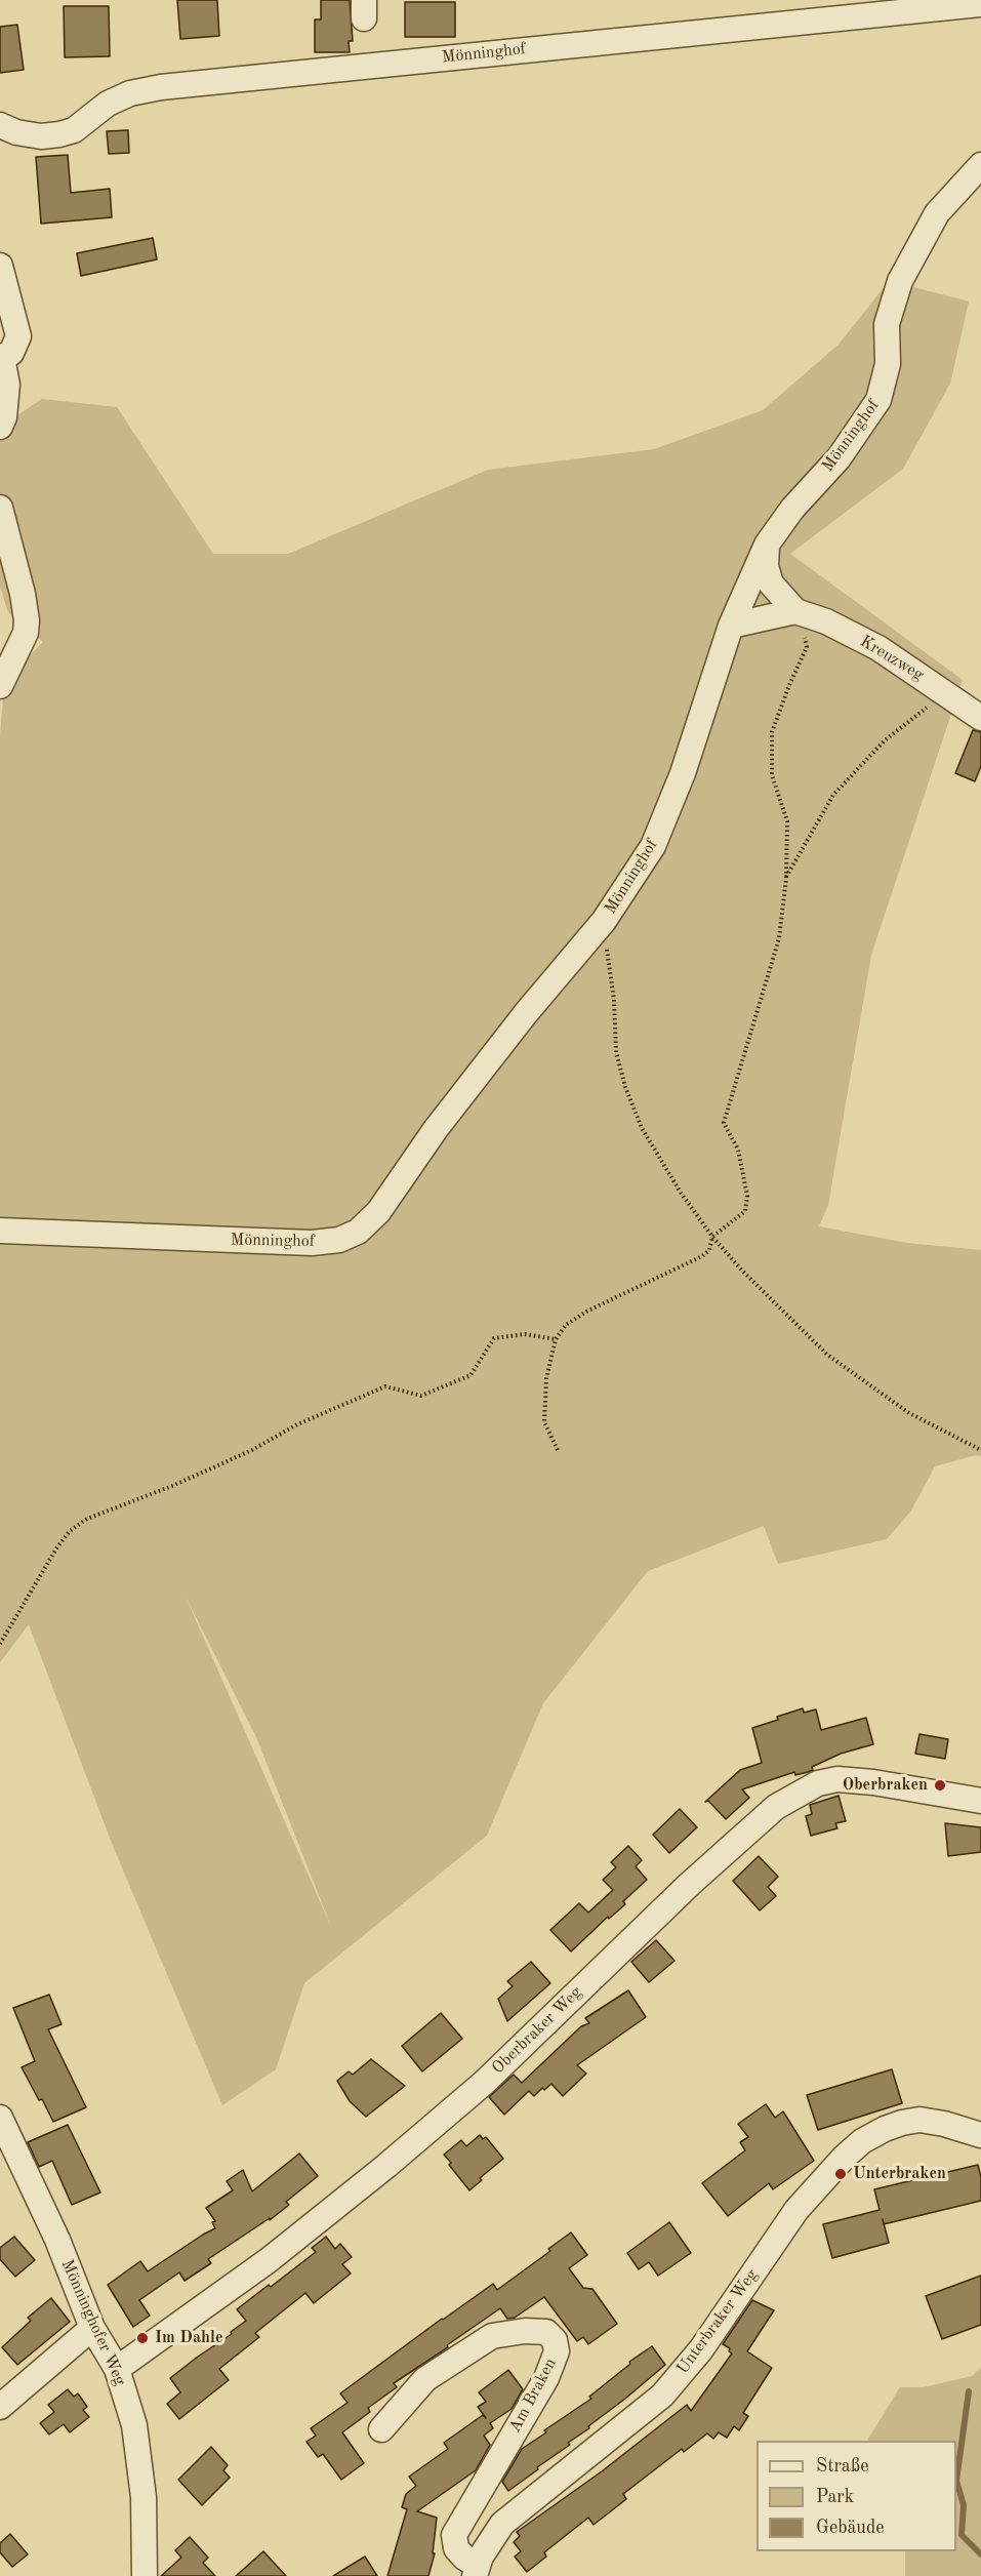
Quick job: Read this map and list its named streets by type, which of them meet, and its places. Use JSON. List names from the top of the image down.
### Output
{
  "streets": {
    "street": [
      "Mönninghof",
      "Kreuzweg",
      "Oberbraker Weg",
      "Unterbraker Weg",
      "Mönninghofer Weg",
      "Am Braken"
    ]
  },
  "crossings": [
    ["Mönninghof", "Kreuzweg"],
    ["Oberbraker Weg", "Mönninghofer Weg"],
    ["Unterbraker Weg", "Am Braken"]
  ],
  "places": ["Oberbraken", "Unterbraken", "Im Dahle"],
  "legend": ["Straße", "Park", "Gebäude"]
}
